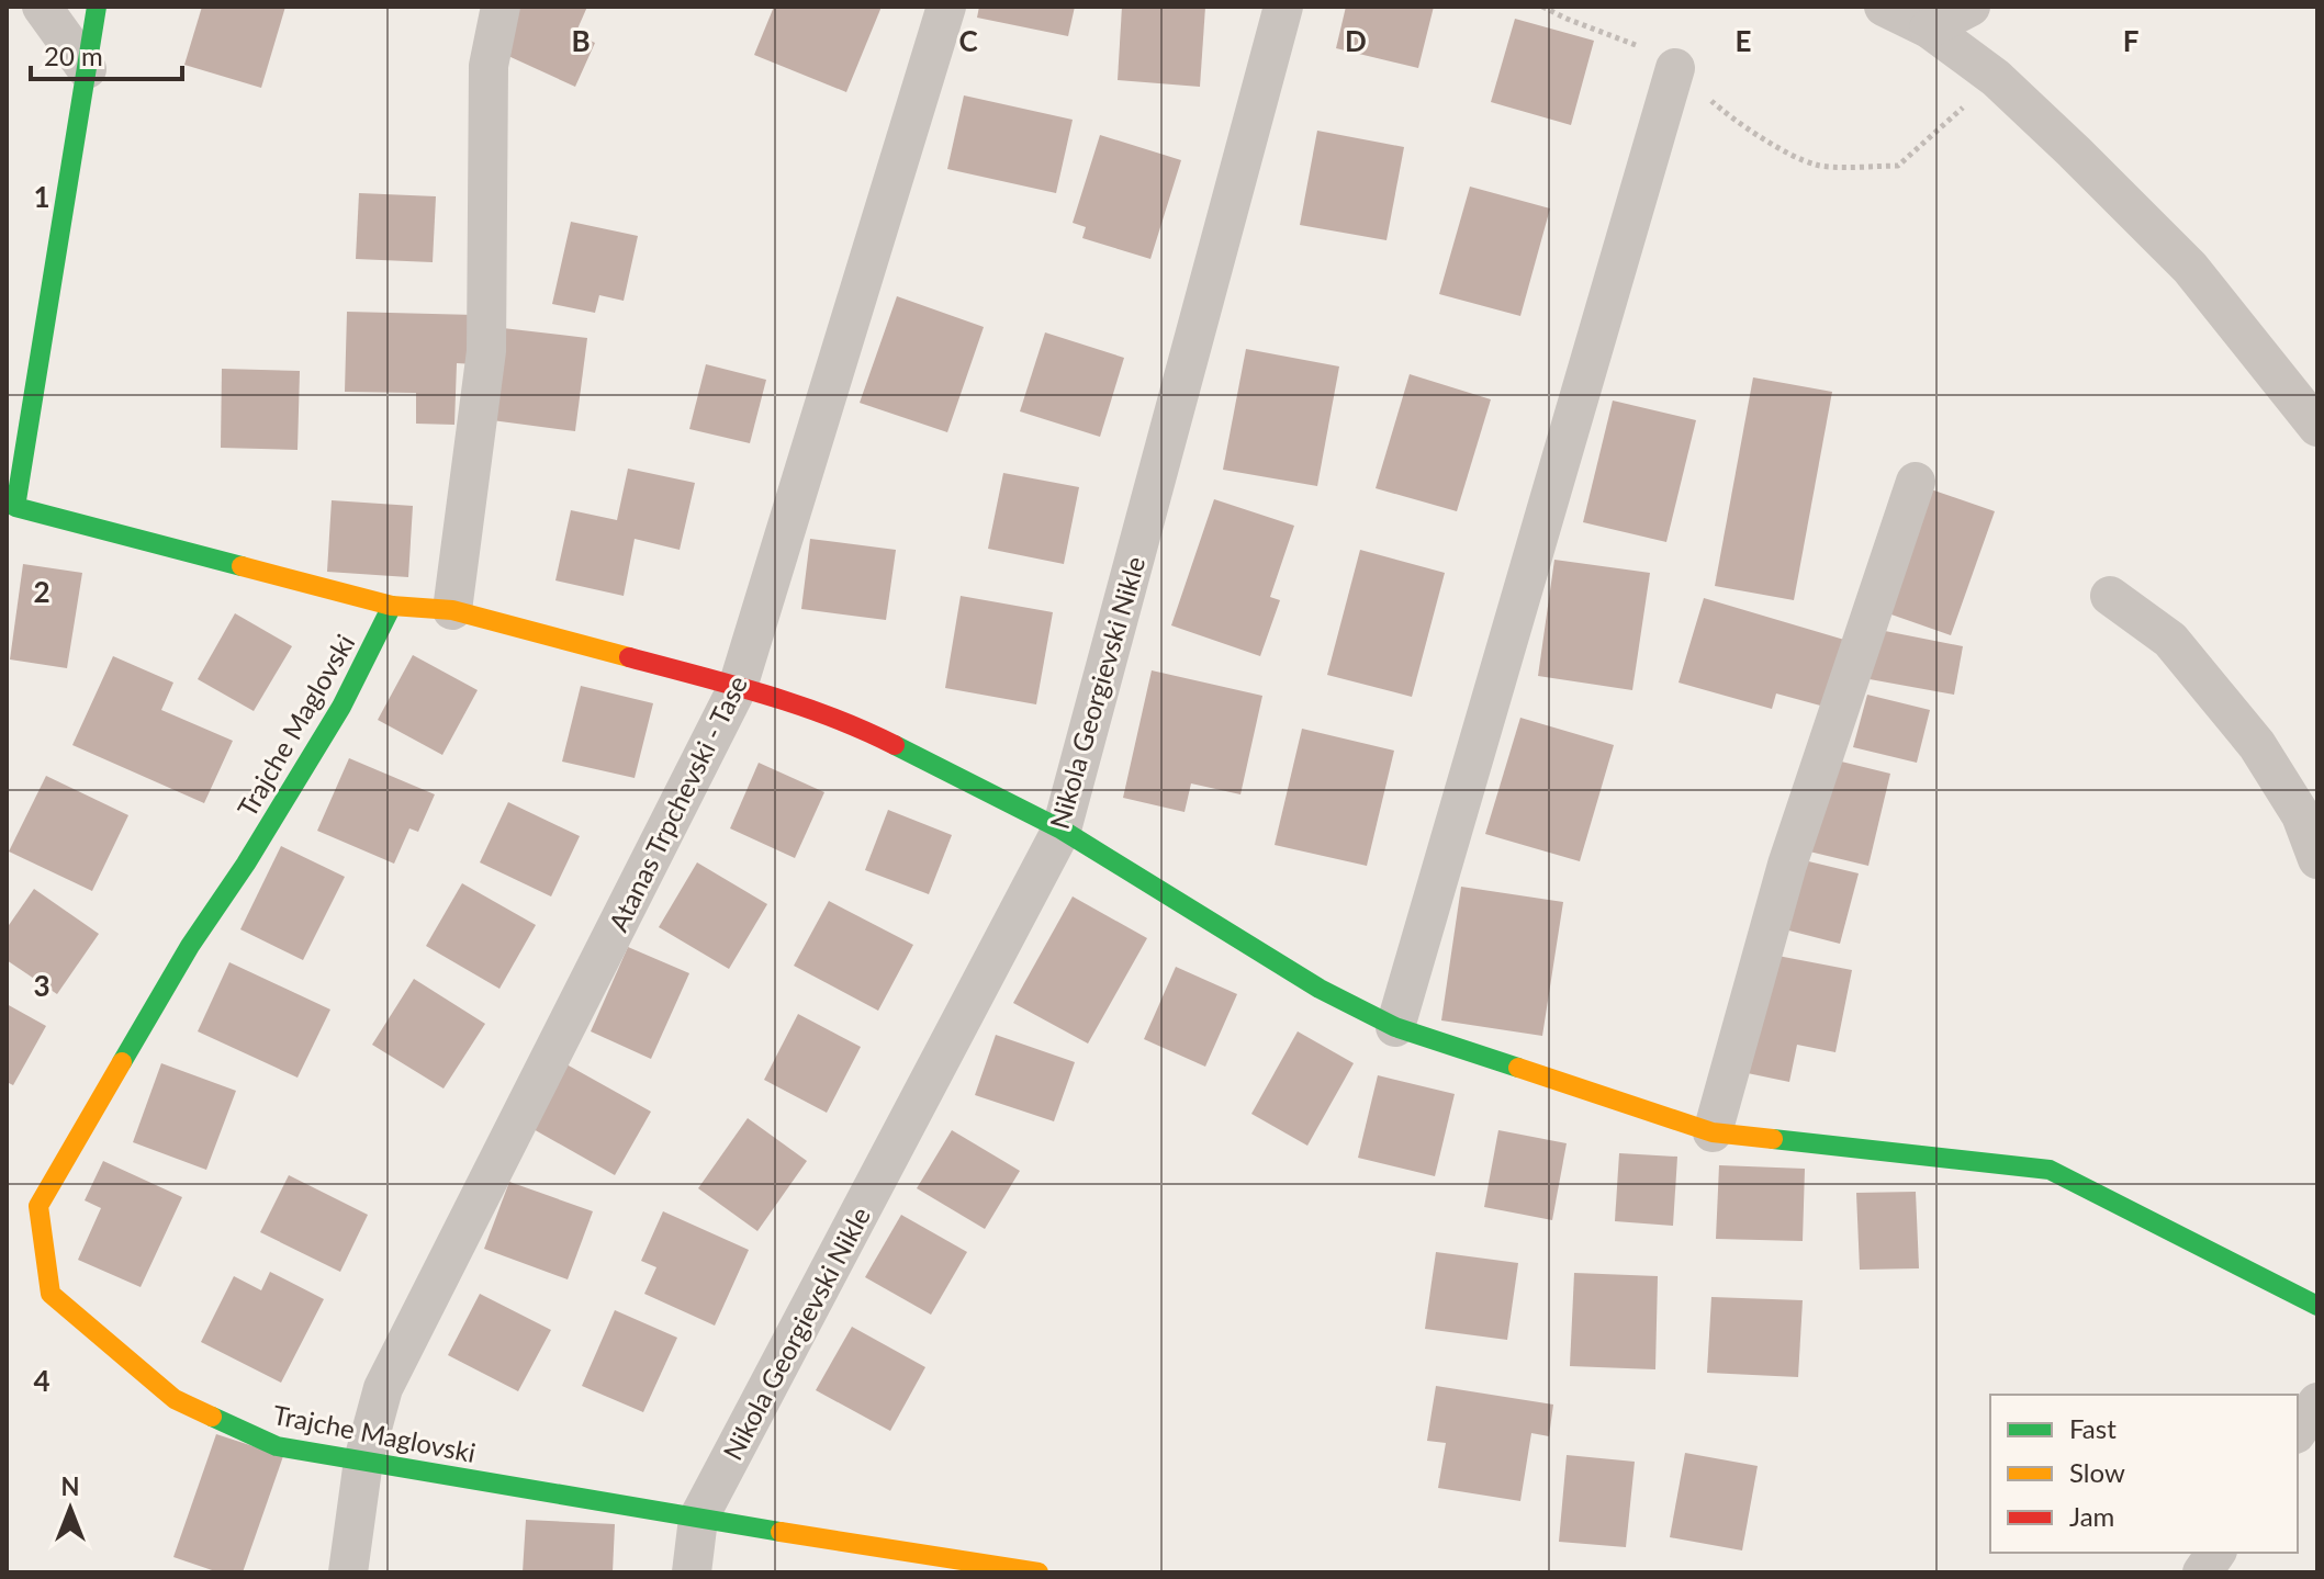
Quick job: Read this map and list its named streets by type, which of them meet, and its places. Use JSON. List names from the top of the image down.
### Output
{
  "streets": {
    "street": ["Nikola Georgievski Nikle", "Trajche Maglovski", "Atanas Trpchevski - Tase"]
  },
  "crossings": [
    ["Nikola Georgievski Nikle", "Trajche Maglovski"],
    ["Trajche Maglovski", "Atanas Trpchevski - Tase"]
  ],
  "legend": ["Fast", "Slow", "Jam"],
  "scale_bar": "20 m",
  "north": "top",
  "grid": {
    "columns": [
      "B",
      "C",
      "D",
      "E",
      "F"
    ],
    "rows": [
      "1",
      "2",
      "3",
      "4"
    ]
  }
}
